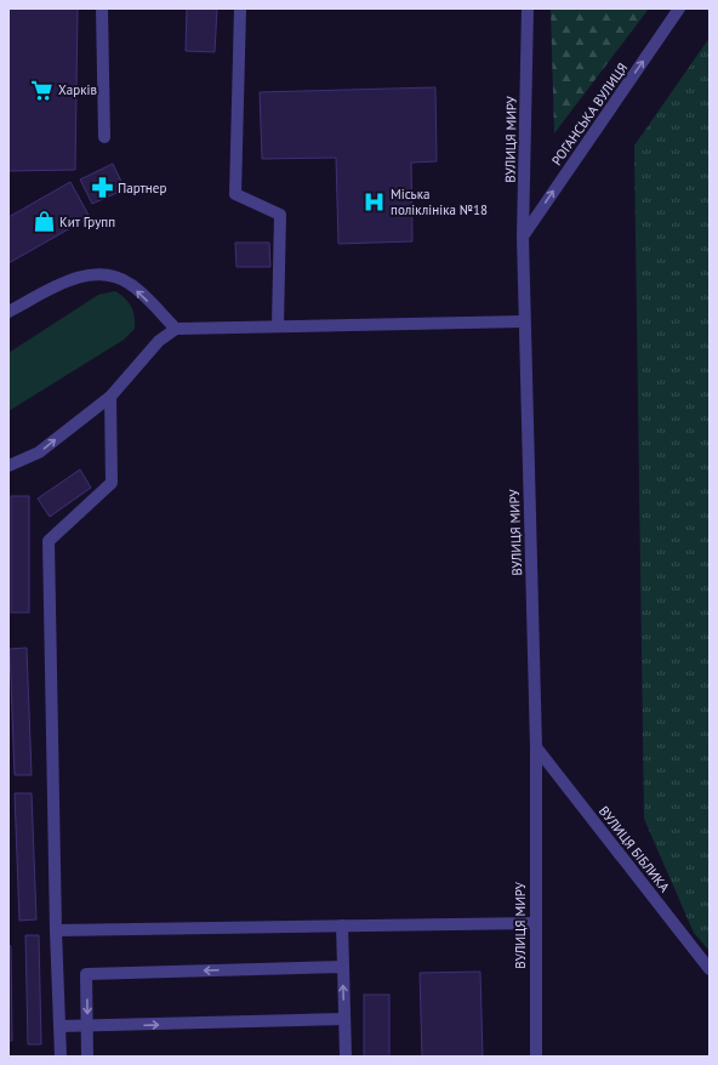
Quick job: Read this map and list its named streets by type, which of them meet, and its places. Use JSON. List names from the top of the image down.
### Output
{
  "streets": {
    "street": ["РОГАНСЬКА ВУЛИЦЯ", "ВУЛИЦЯ МИРУ", "ВУЛИЦЯ БІБЛИКА"]
  },
  "crossings": [
    ["РОГАНСЬКА ВУЛИЦЯ", "ВУЛИЦЯ МИРУ"],
    ["ВУЛИЦЯ МИРУ", "ВУЛИЦЯ БІБЛИКА"]
  ],
  "one_way": ["РОГАНСЬКА ВУЛИЦЯ"],
  "places": {
    "supermarket": ["Харків"],
    "pharmacy": ["Партнер"],
    "hospital": ["Міська поліклініка №18"],
    "shop": ["Кит Групп"]
  }
}
